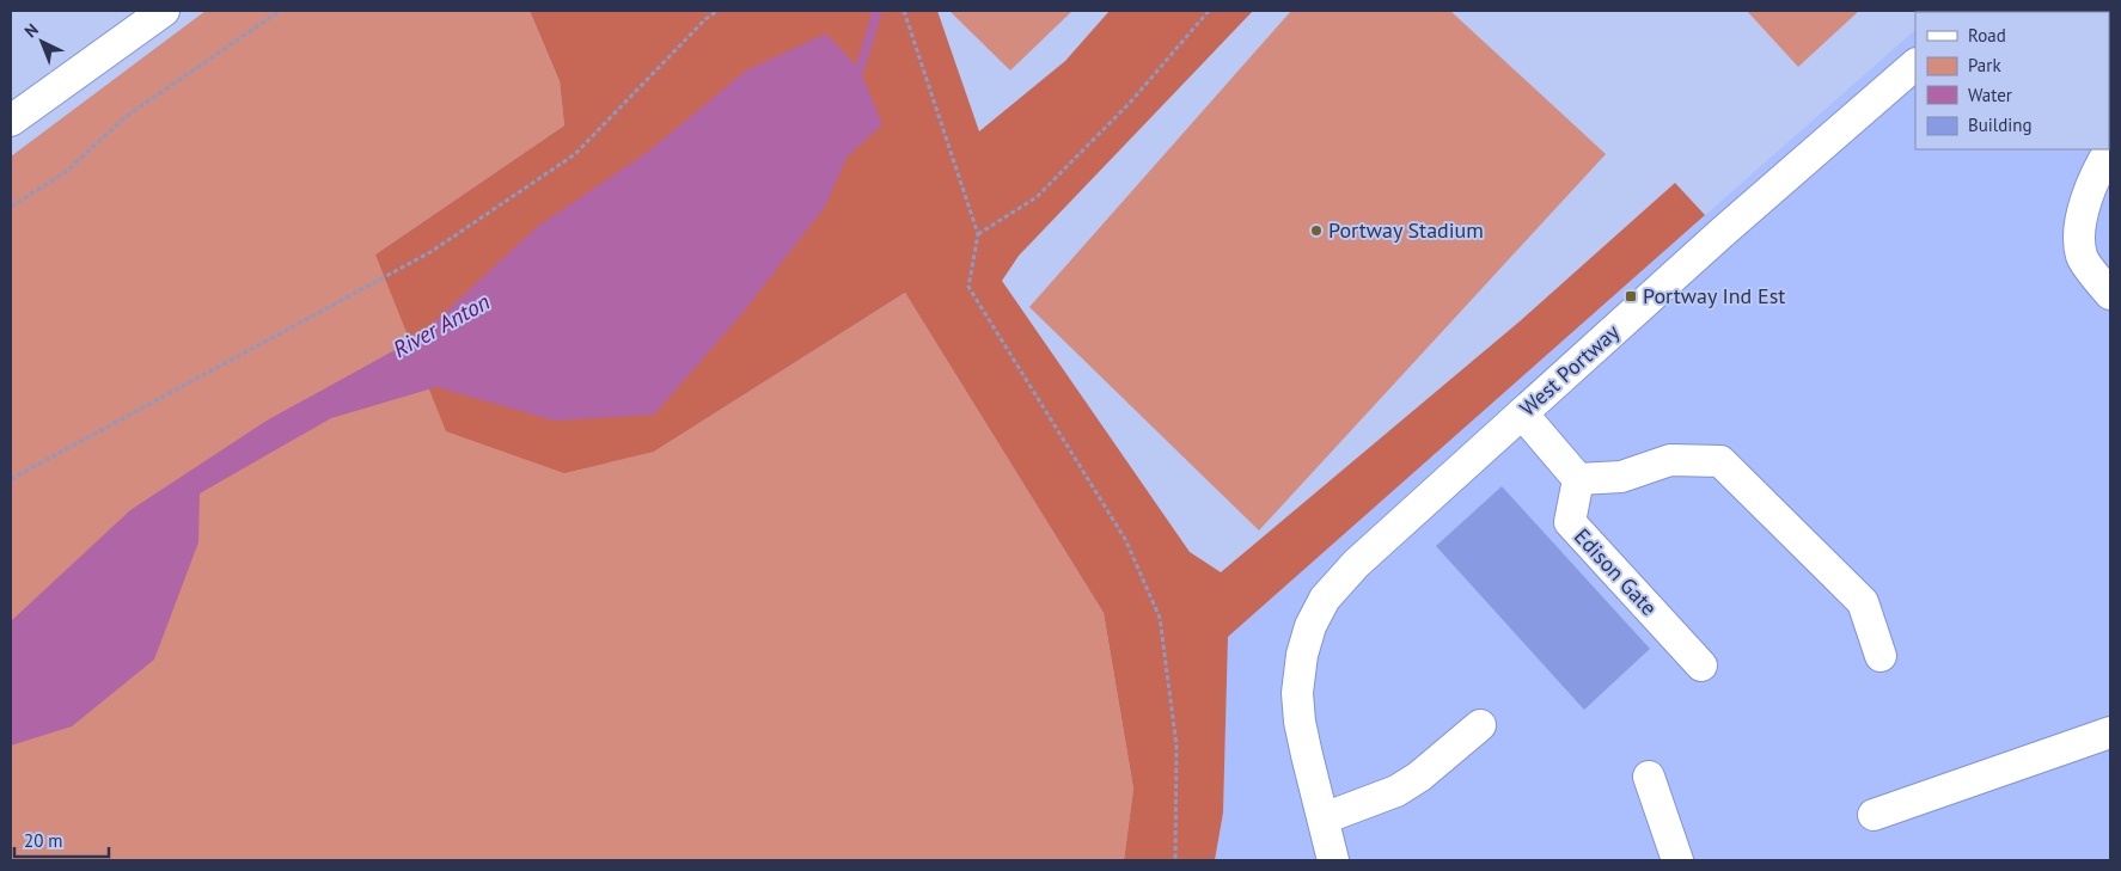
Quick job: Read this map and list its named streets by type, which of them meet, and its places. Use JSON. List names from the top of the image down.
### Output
{
  "streets": {
    "street": ["West Portway", "Edison Gate"]
  },
  "water": ["River Anton"],
  "places": {
    "other": ["Portway Stadium"],
    "transit": ["Portway Ind Est"]
  },
  "legend": [
    "Road",
    "Park",
    "Water",
    "Building"
  ],
  "scale_bar": "20 m",
  "north": "top left"
}
